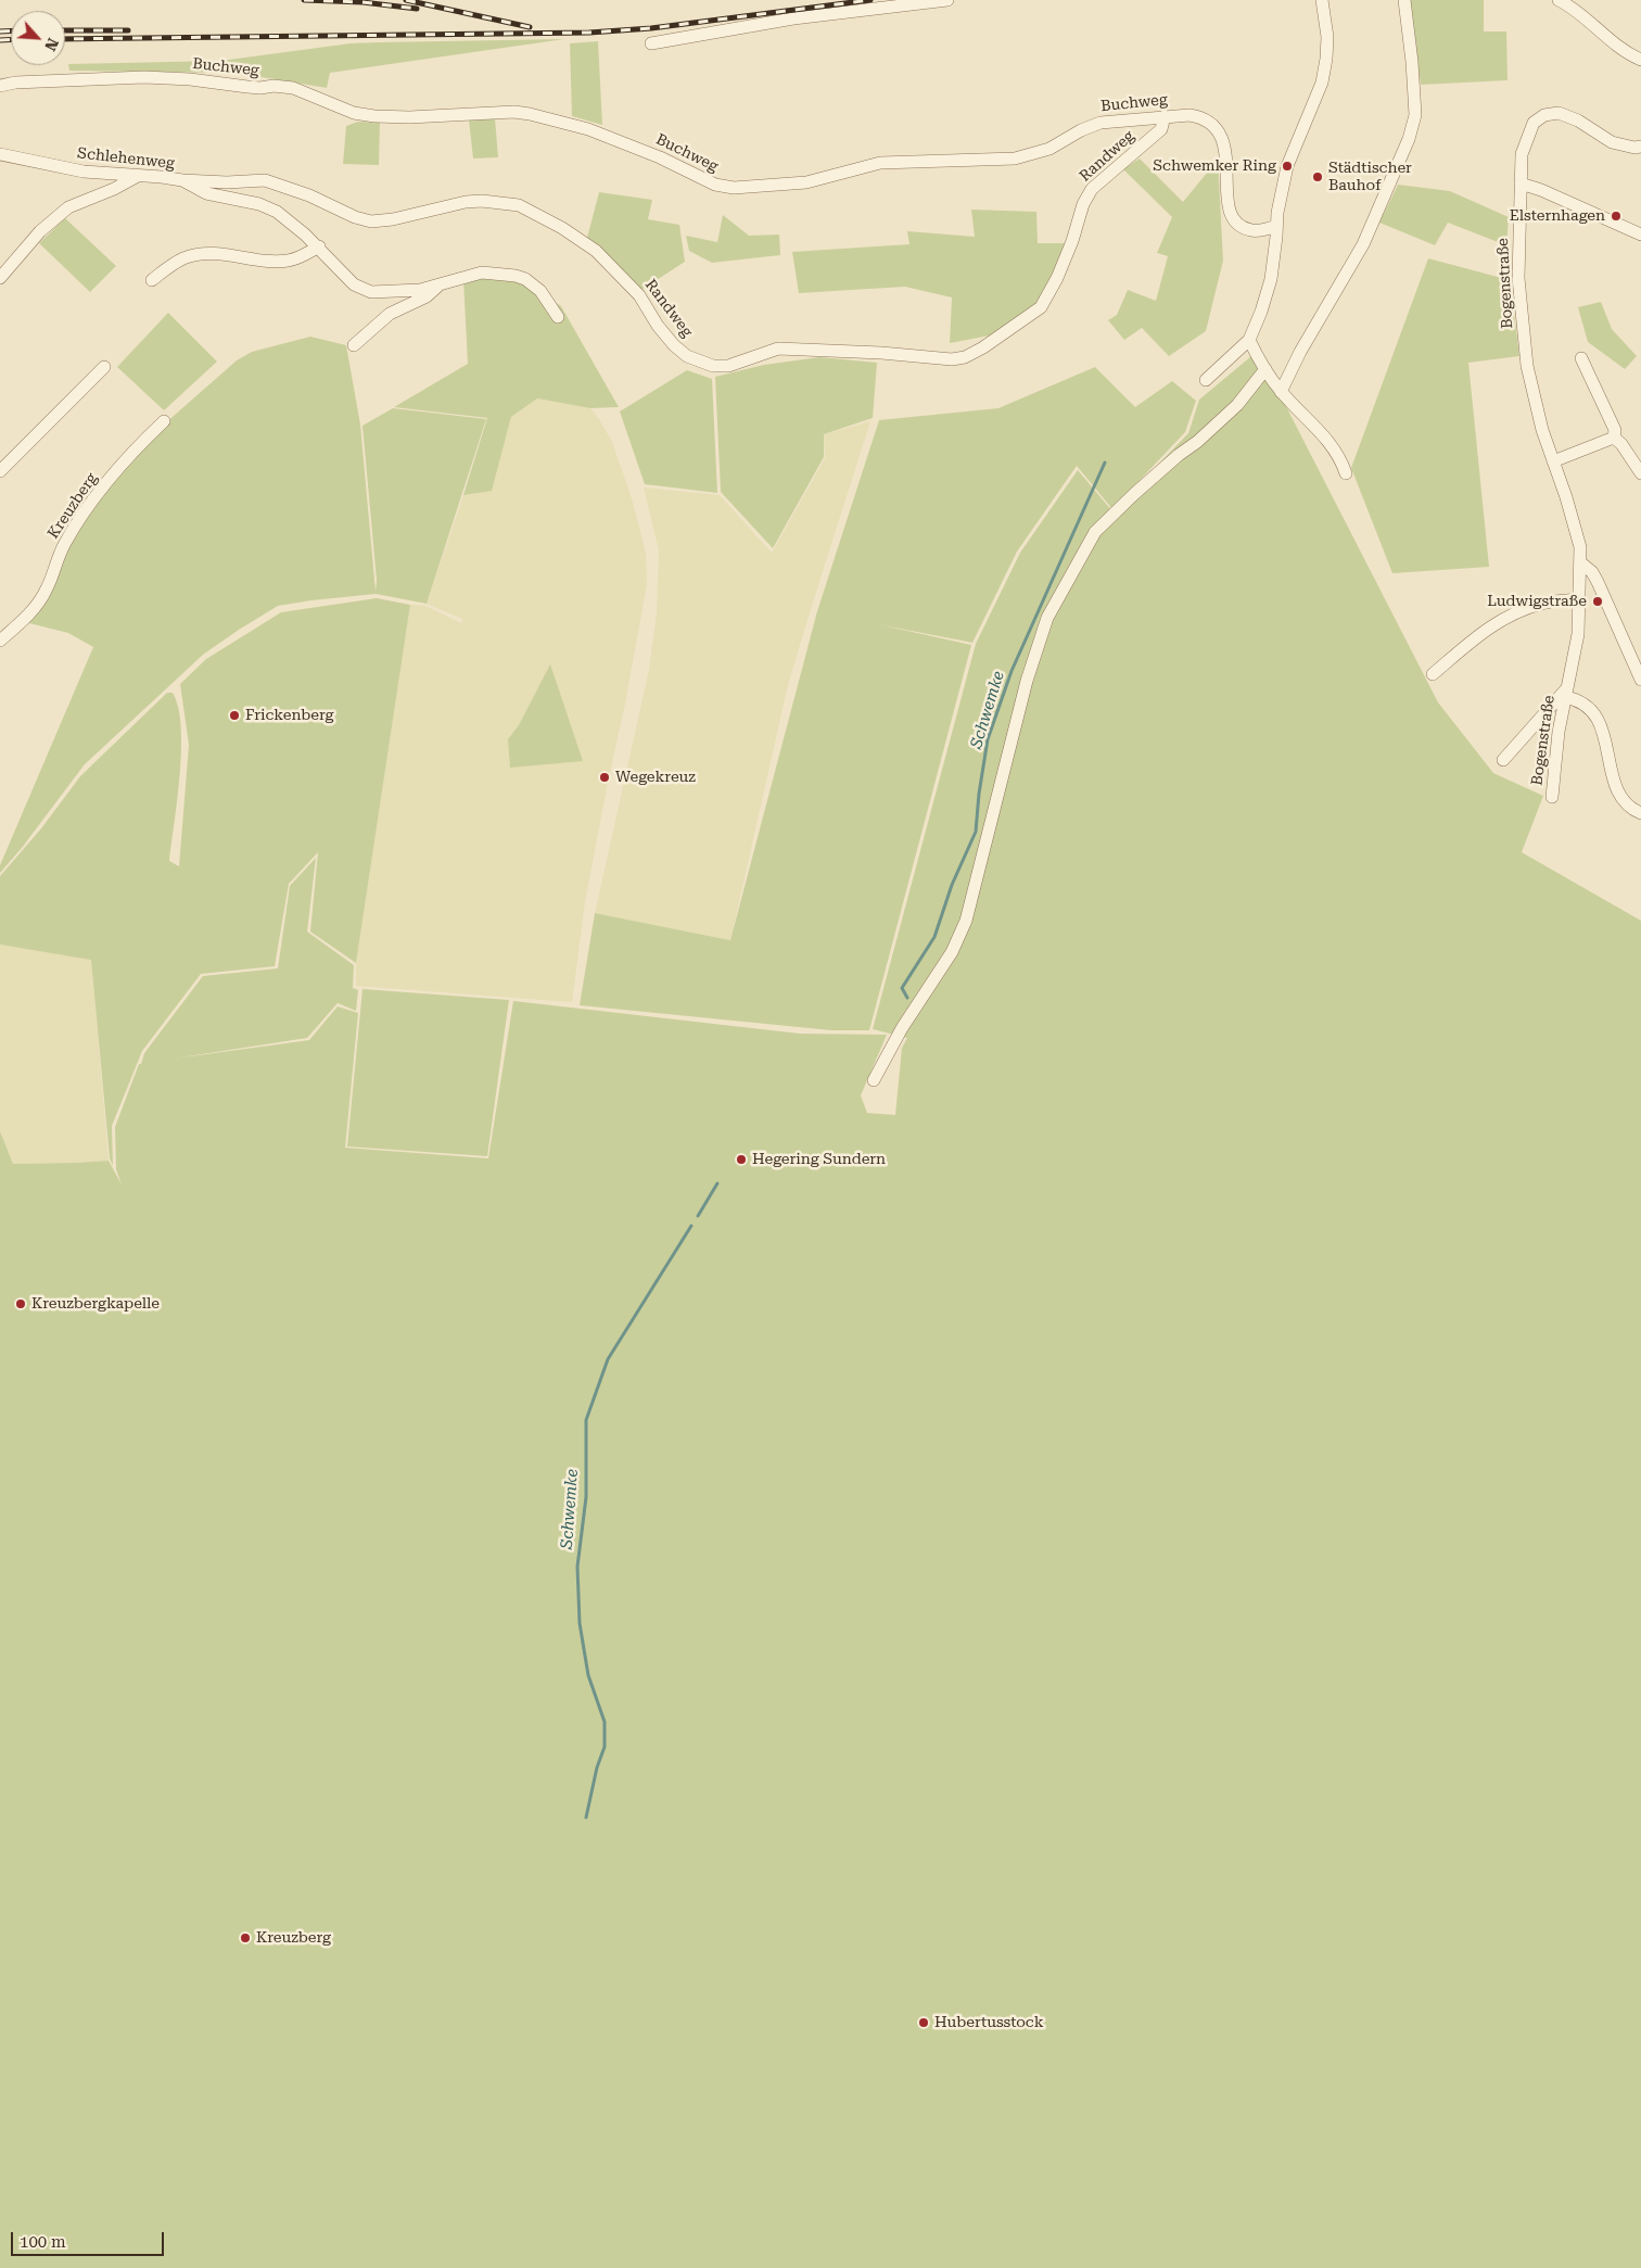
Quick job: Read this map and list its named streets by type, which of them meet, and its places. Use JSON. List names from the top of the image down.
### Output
{
  "streets": {
    "street": [
      "Buchweg",
      "Randweg",
      "Schlehenweg",
      "Bogenstraße",
      "Kreuzberg"
    ]
  },
  "crossings": [
    ["Buchweg", "Randweg"],
    ["Randweg", "Schlehenweg"]
  ],
  "water": ["Schwemke"],
  "places": [
    "Schwemker Ring",
    "Städtischer Bauhof",
    "Elsternhagen",
    "Ludwigstraße",
    "Frickenberg",
    "Wegekreuz",
    "Hegering Sundern",
    "Kreuzbergkapelle",
    "Kreuzberg",
    "Hubertusstock"
  ],
  "scale_bar": "100 m",
  "north": "bottom right"
}
